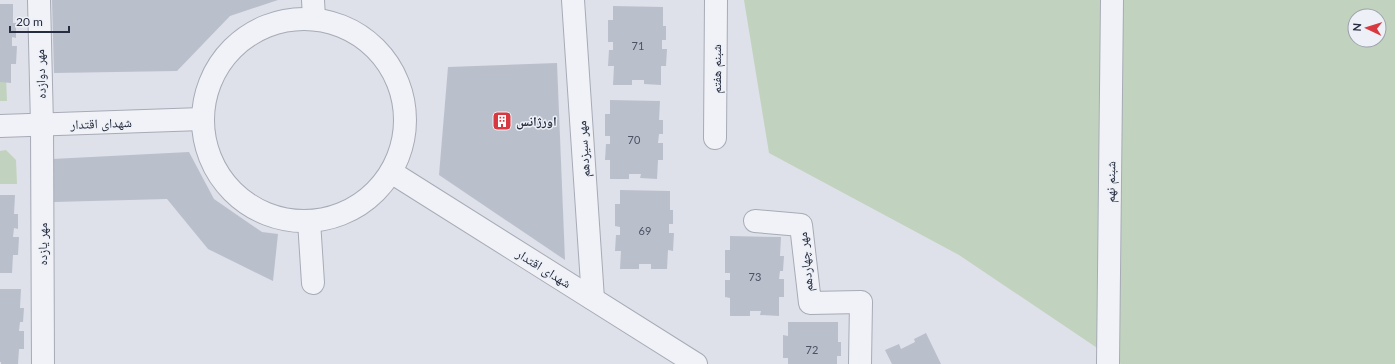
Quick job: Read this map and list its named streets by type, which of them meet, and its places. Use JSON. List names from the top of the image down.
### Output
{
  "streets": {
    "street": [
      "شبنم هفتم",
      "مهر دوازده",
      "شهدای اقتدار",
      "مهر سیزدهم",
      "شبنم نهم",
      "مهر یازده",
      "مهر چهاردهم"
    ]
  },
  "crossings": [
    ["مهر دوازده", "شهدای اقتدار"],
    ["مهر دوازده", "مهر یازده"],
    ["شهدای اقتدار", "مهر سیزدهم"],
    ["شهدای اقتدار", "مهر یازده"]
  ],
  "places": {
    "building": ["اورژانس"]
  },
  "house_numbers": [
    "71",
    "70",
    "69",
    "73",
    "72"
  ],
  "scale_bar": "20 m",
  "north": "left"
}
